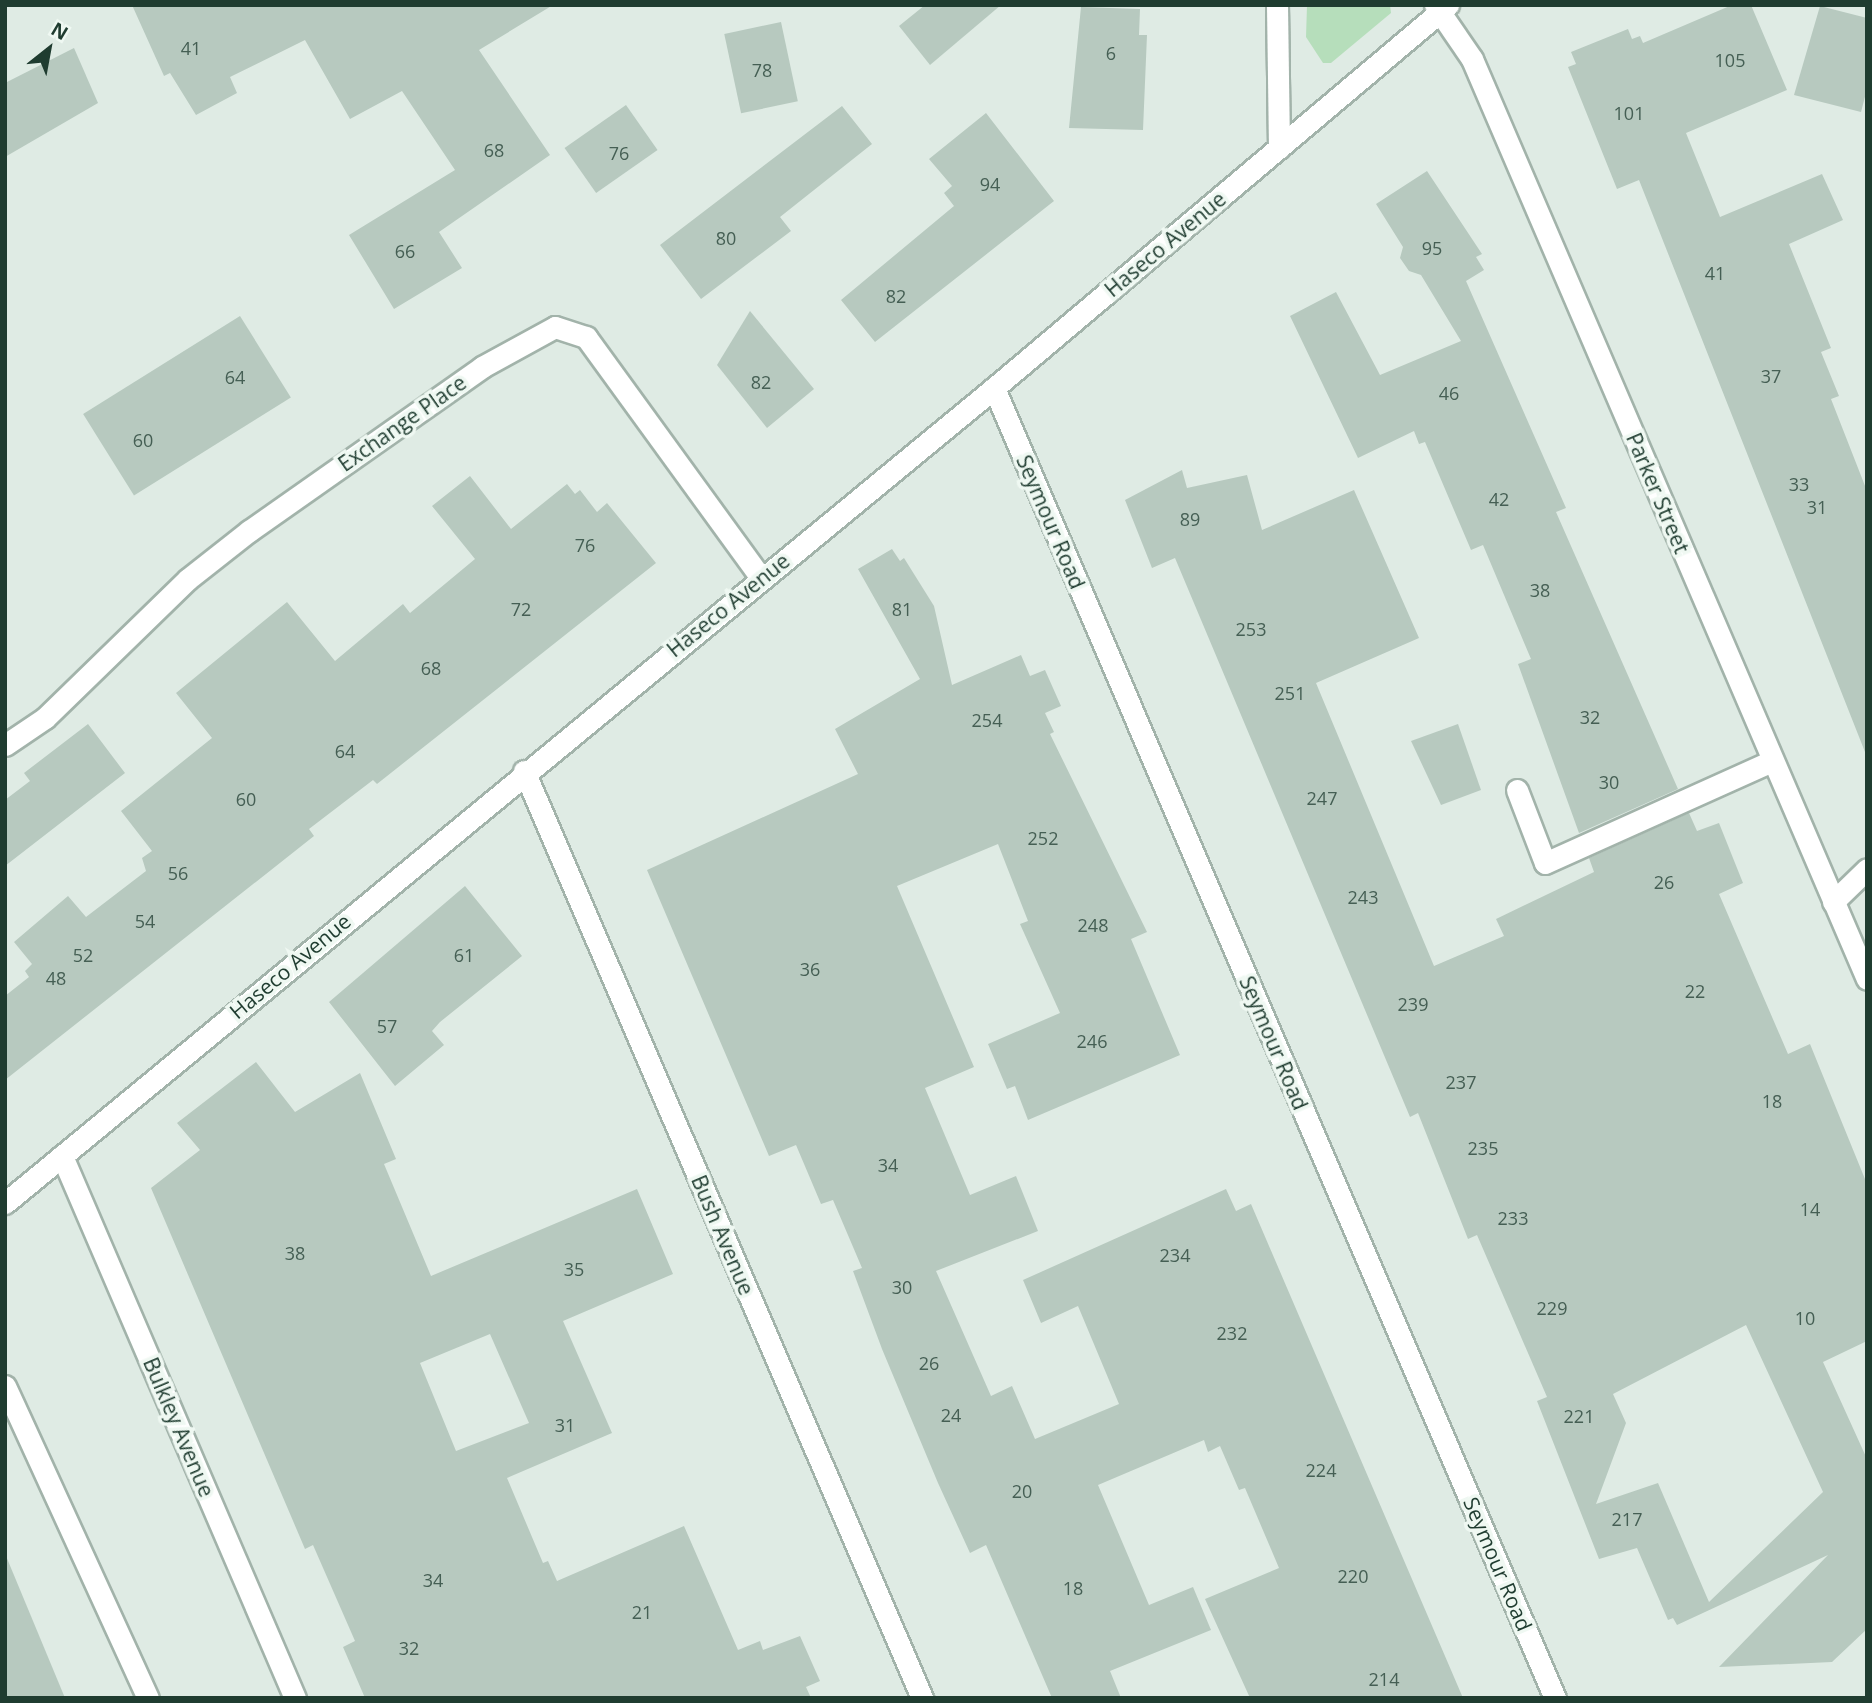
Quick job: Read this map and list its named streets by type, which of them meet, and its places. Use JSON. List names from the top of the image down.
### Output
{
  "streets": {
    "street": [
      "Haseco Avenue",
      "Exchange Place",
      "Parker Street",
      "Seymour Road",
      "Bush Avenue",
      "Bulkley Avenue"
    ]
  },
  "crossings": [
    ["Haseco Avenue", "Exchange Place"],
    ["Haseco Avenue", "Parker Street"],
    ["Haseco Avenue", "Seymour Road"],
    ["Haseco Avenue", "Bush Avenue"],
    ["Haseco Avenue", "Bulkley Avenue"]
  ],
  "house_numbers": [
    "41",
    "6",
    "105",
    "78",
    "101",
    "68",
    "76",
    "94",
    "80",
    "95",
    "66",
    "41",
    "82",
    "37",
    "64",
    "82",
    "46",
    "60",
    "33",
    "42",
    "31",
    "89",
    "76",
    "38",
    "72",
    "81",
    "253",
    "68",
    "251",
    "32",
    "254",
    "64",
    "30",
    "247",
    "60",
    "252",
    "56",
    "26",
    "243",
    "54",
    "248",
    "52",
    "61",
    "36",
    "48",
    "22",
    "239",
    "57",
    "246",
    "237",
    "18",
    "235",
    "34",
    "14",
    "233",
    "38",
    "234",
    "35",
    "30",
    "229",
    "10",
    "232",
    "26",
    "24",
    "221",
    "31",
    "224",
    "20",
    "217",
    "220",
    "34",
    "18",
    "21",
    "32",
    "214"
  ],
  "north": "top right"
}
